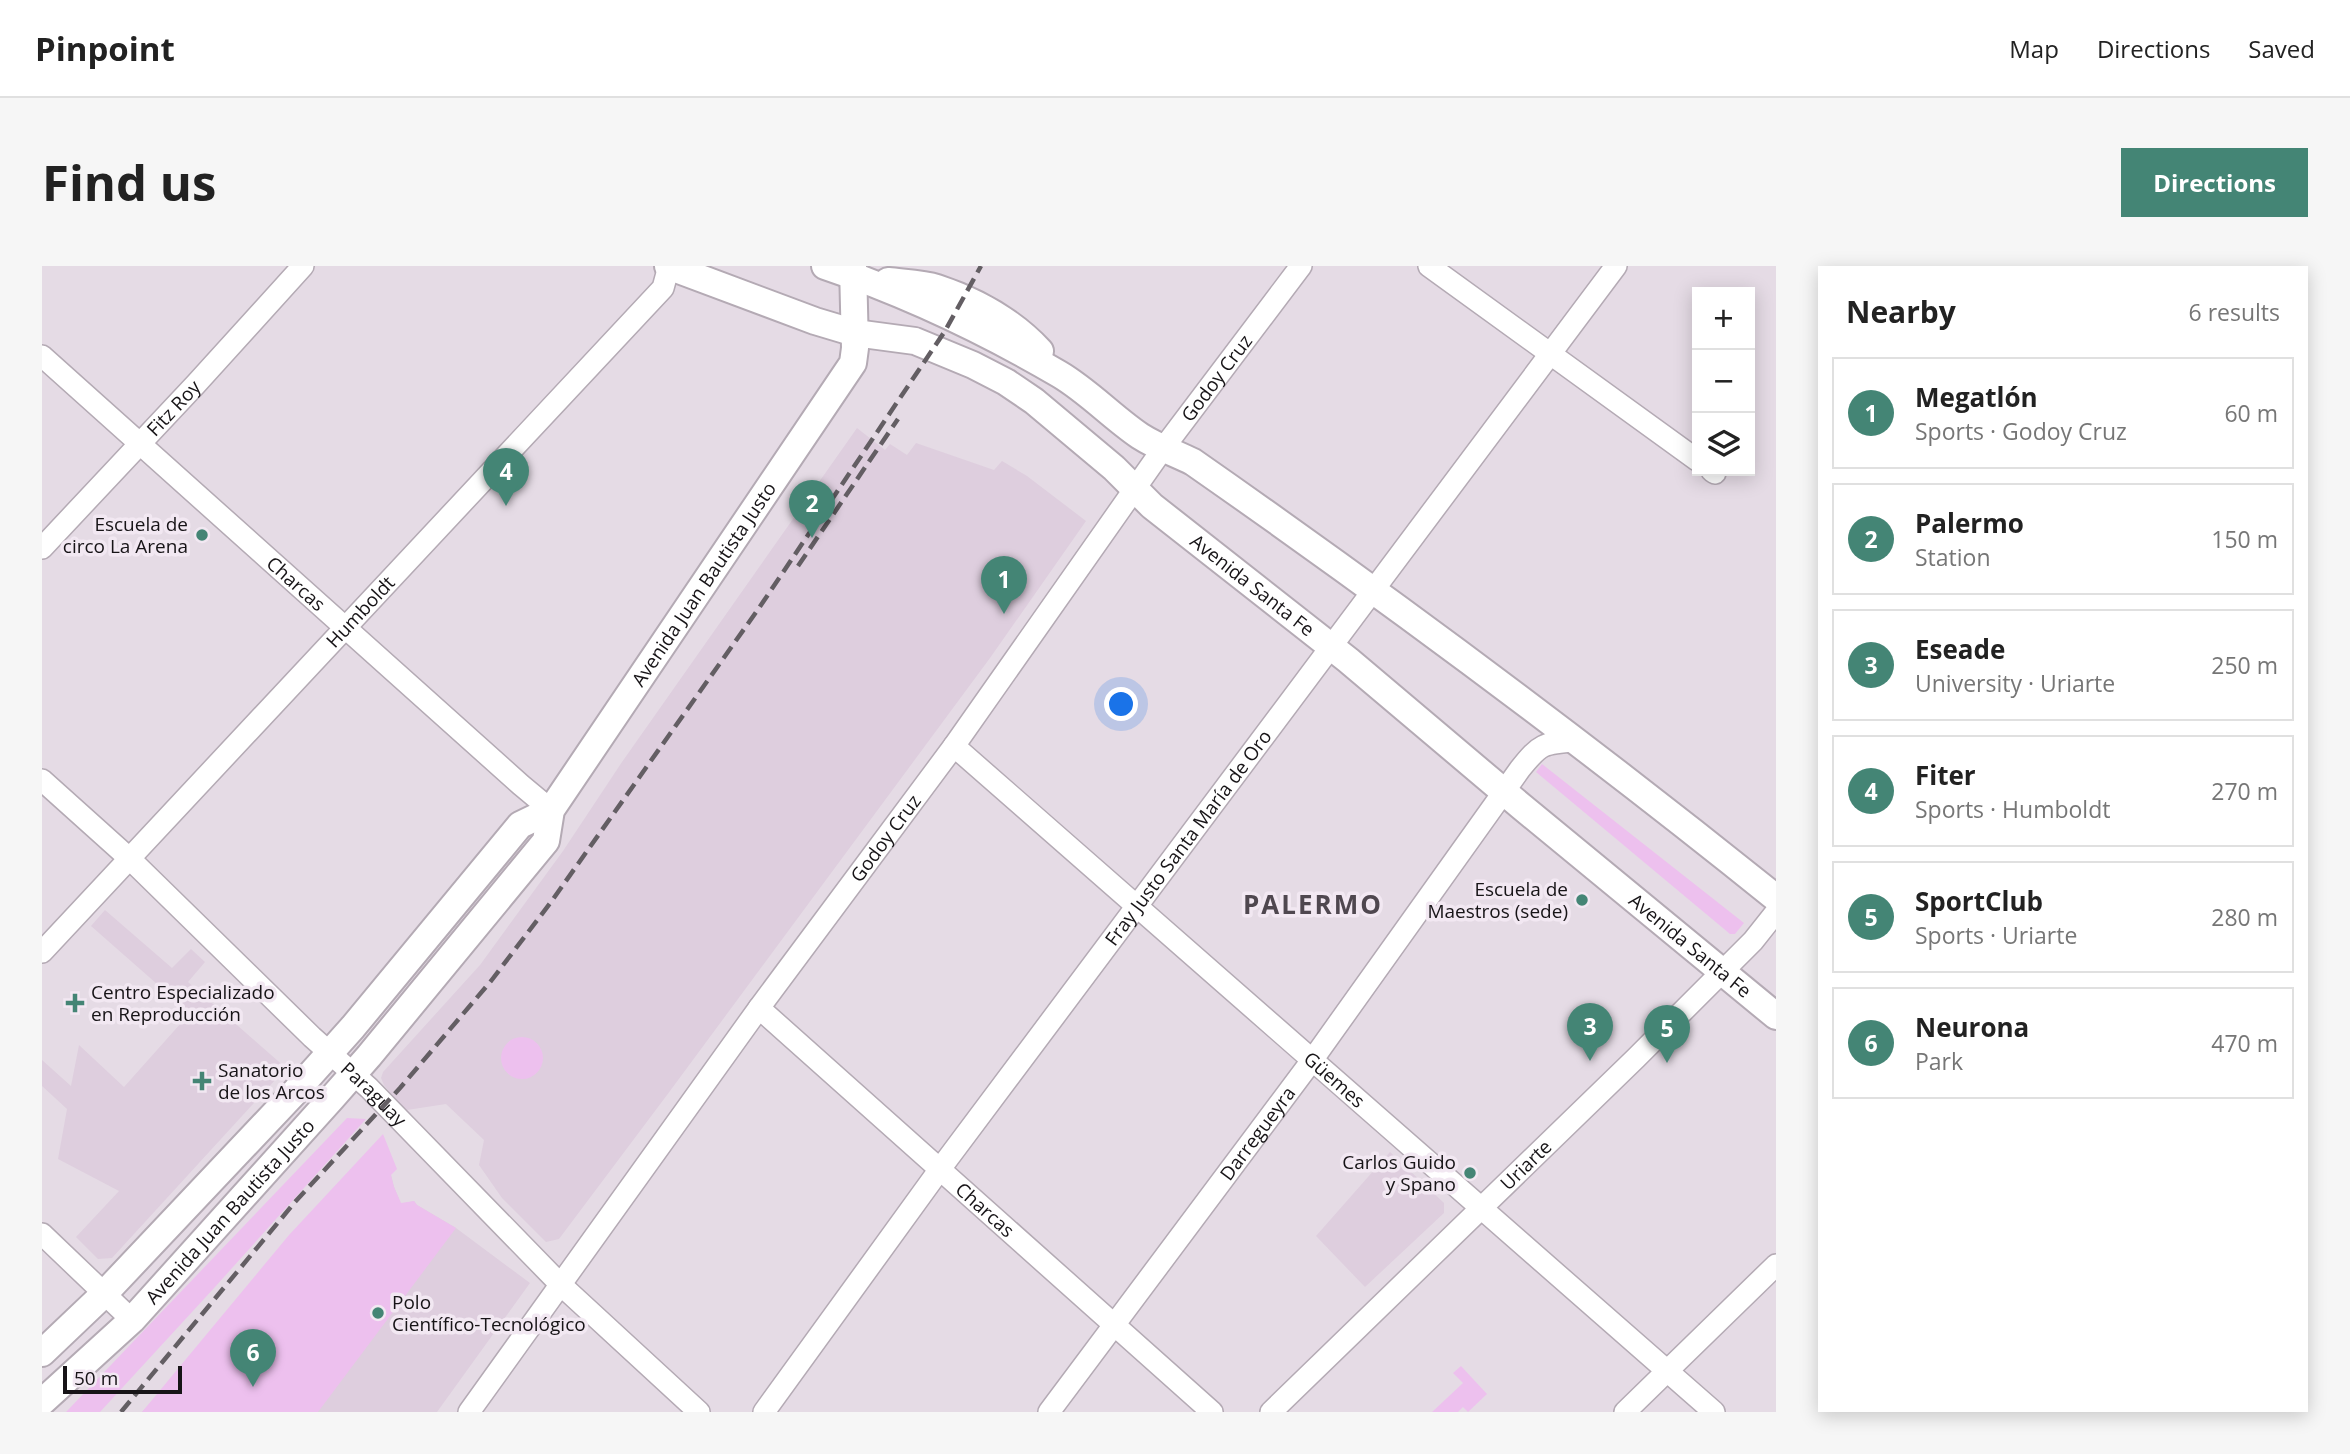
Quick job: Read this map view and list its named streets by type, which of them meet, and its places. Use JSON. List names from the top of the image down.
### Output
{
  "streets": {
    "main road": ["Avenida Juan Bautista Justo", "Avenida Santa Fe"],
    "street": [
      "Godoy Cruz",
      "Fitz Roy",
      "Charcas",
      "Humboldt",
      "Fray Justo Santa María de Oro",
      "Güemes",
      "Paraguay",
      "Darregueyra",
      "Uriarte"
    ]
  },
  "crossings": [
    ["Godoy Cruz", "Charcas"],
    ["Godoy Cruz", "Avenida Santa Fe"],
    ["Godoy Cruz", "Güemes"],
    ["Godoy Cruz", "Paraguay"],
    ["Fitz Roy", "Charcas"],
    ["Charcas", "Avenida Juan Bautista Justo"],
    ["Charcas", "Humboldt"],
    ["Charcas", "Fray Justo Santa María de Oro"],
    ["Charcas", "Darregueyra"],
    ["Avenida Juan Bautista Justo", "Avenida Santa Fe"],
    ["Avenida Juan Bautista Justo", "Paraguay"],
    ["Avenida Santa Fe", "Humboldt"],
    ["Avenida Santa Fe", "Fray Justo Santa María de Oro"],
    ["Avenida Santa Fe", "Darregueyra"],
    ["Avenida Santa Fe", "Uriarte"],
    ["Humboldt", "Paraguay"],
    ["Fray Justo Santa María de Oro", "Güemes"],
    ["Güemes", "Darregueyra"],
    ["Güemes", "Uriarte"]
  ],
  "districts": ["PALERMO"],
  "places": {
    "other": [
      "Escuela de circo La Arena",
      "Escuela de Maestros (sede)",
      "Carlos Guido y Spano",
      "Polo Científico-Tecnológico"
    ],
    "health": ["Centro Especializado en Reproducción", "Sanatorio de los Arcos"]
  },
  "scale_bar": "50 m",
  "page": {
    "header": "Pinpoint",
    "nav": ["Map", "Directions", "Saved"],
    "buttons": "Directions",
    "title": "Find us",
    "heading": ["Nearby", "6 results"],
    "map_buttons": ["+", "−"],
    "list": [
      {
        "mark": "1",
        "name": "Megatlón",
        "note": "Sports · Godoy Cruz",
        "value": "60 m"
      },
      {
        "mark": "2",
        "name": "Palermo",
        "note": "Station",
        "value": "150 m"
      },
      {
        "mark": "3",
        "name": "Eseade",
        "note": "University · Uriarte",
        "value": "250 m"
      },
      {
        "mark": "4",
        "name": "Fiter",
        "note": "Sports · Humboldt",
        "value": "270 m"
      },
      {
        "mark": "5",
        "name": "SportClub",
        "note": "Sports · Uriarte",
        "value": "280 m"
      },
      {
        "mark": "6",
        "name": "Neurona",
        "note": "Park",
        "value": "470 m"
      }
    ],
    "pins": [
      "4",
      "2",
      "1",
      "3",
      "5",
      "6"
    ],
    "scale": "50 m"
  }
}
